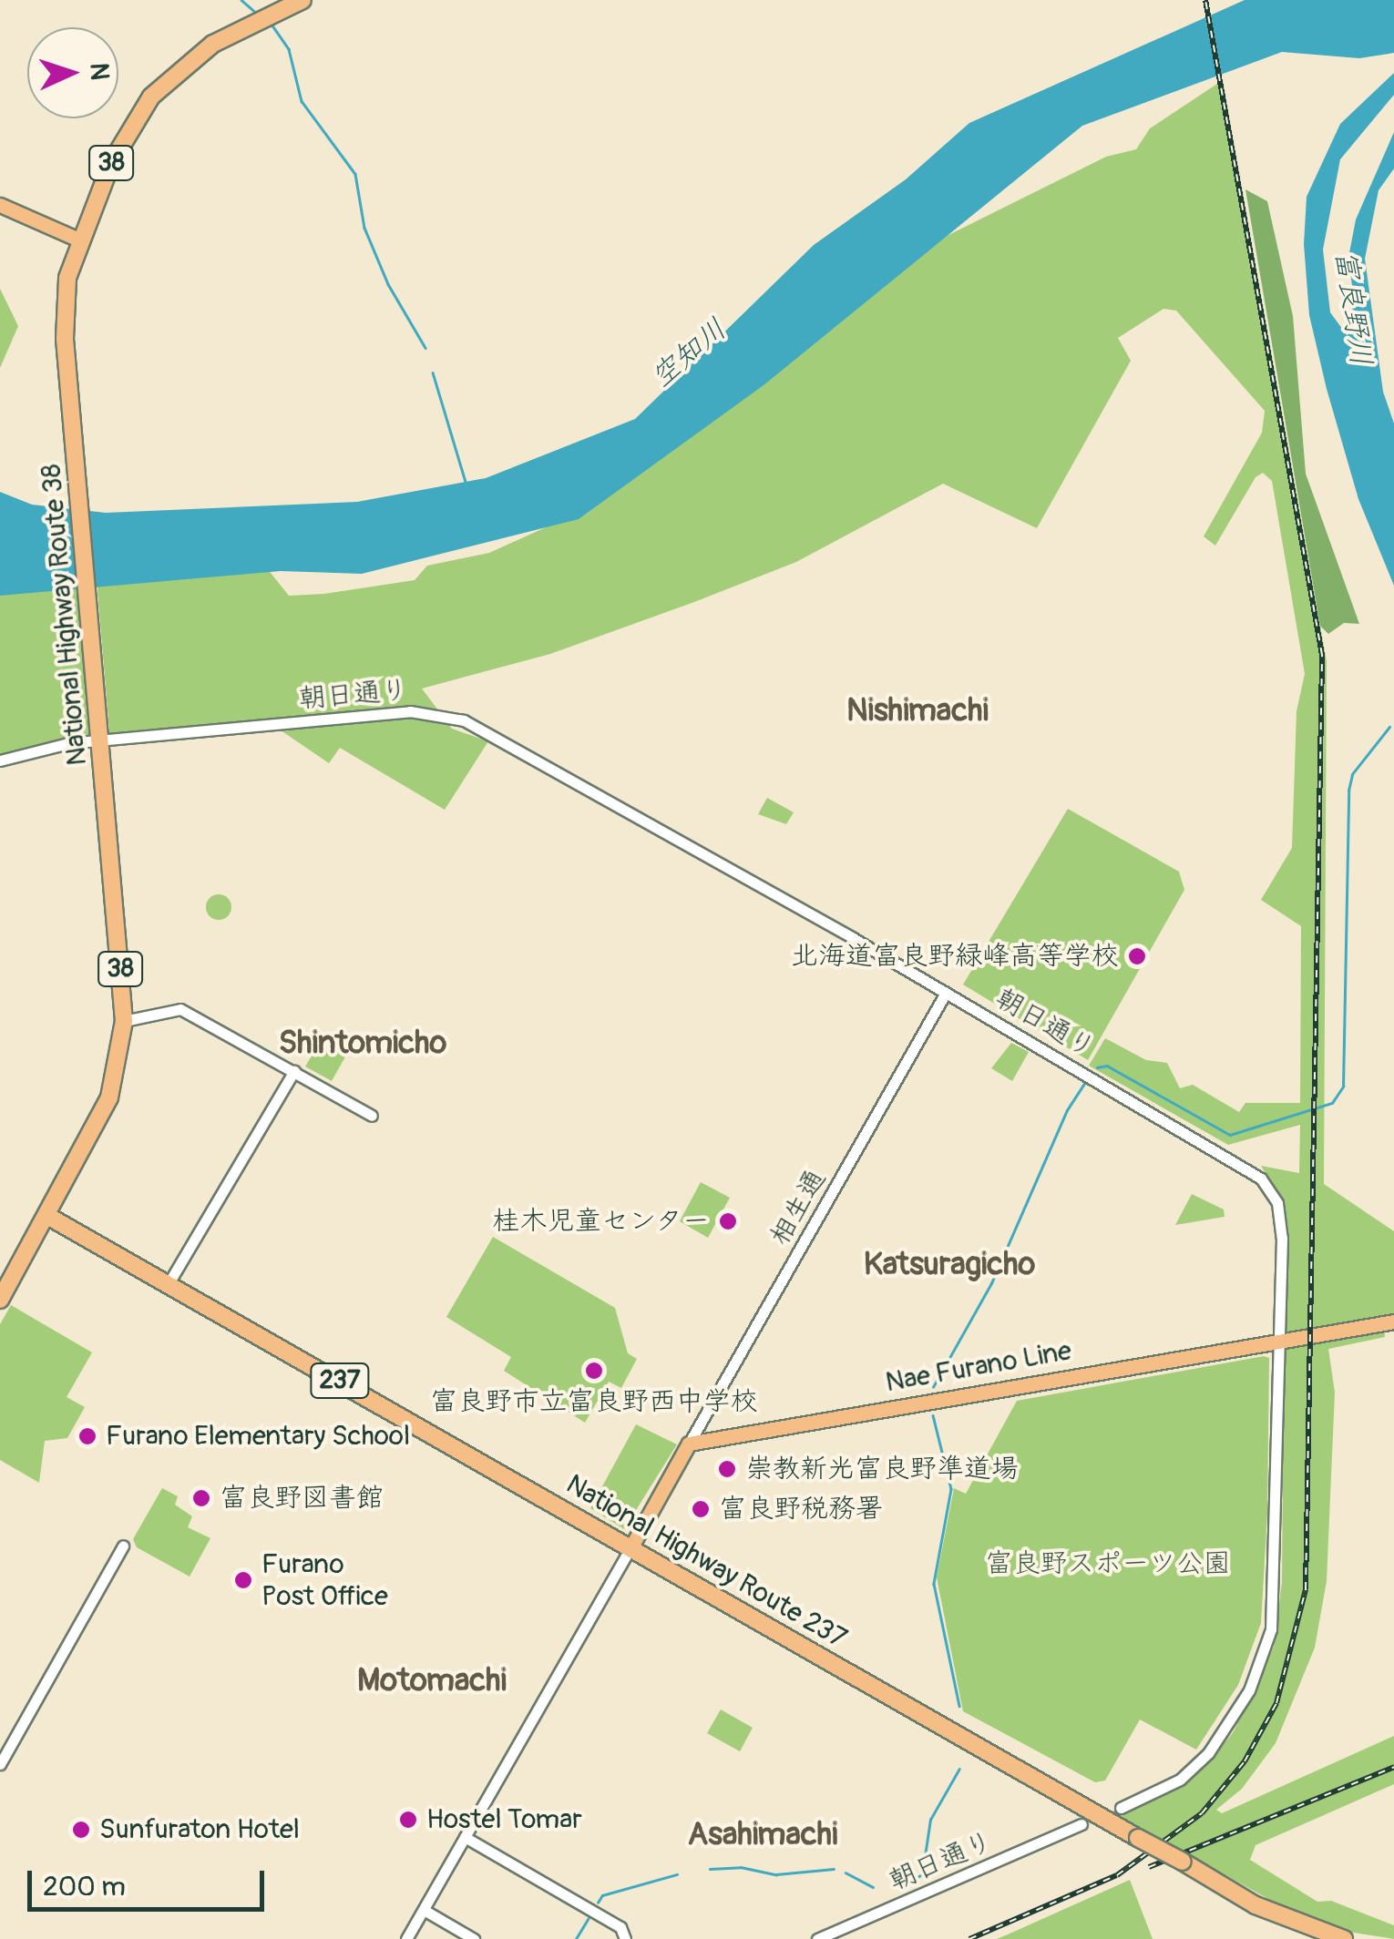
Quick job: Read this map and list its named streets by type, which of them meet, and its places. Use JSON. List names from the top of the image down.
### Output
{
  "streets": {
    "highway": [
      "38",
      "National Highway Route 38",
      "237",
      "National Highway Route 237"
    ],
    "main road": ["Nae Furano Line"],
    "street": ["朝日通り", "相生通"]
  },
  "crossings": [
    ["National Highway Route 38", "朝日通り"],
    ["National Highway Route 38", "National Highway Route 237"],
    ["朝日通り", "相生通"],
    ["朝日通り", "Nae Furano Line"],
    ["相生通", "Nae Furano Line"]
  ],
  "districts": [
    "Nishimachi",
    "Shintomicho",
    "Katsuragicho",
    "Motomachi",
    "Asahimachi"
  ],
  "water": ["富良野川", "空知川"],
  "parks": ["富良野スポーツ公園"],
  "places": [
    "北海道富良野緑峰高等学校",
    "桂木児童センター",
    "富良野市立富良野西中学校",
    "Furano Elementary School",
    "崇教新光富良野準道場",
    "富良野図書館",
    "富良野税務署",
    "Furano Post Office",
    "Hostel Tomar",
    "Sunfuraton Hotel"
  ],
  "scale_bar": "200 m",
  "north": "right"
}
